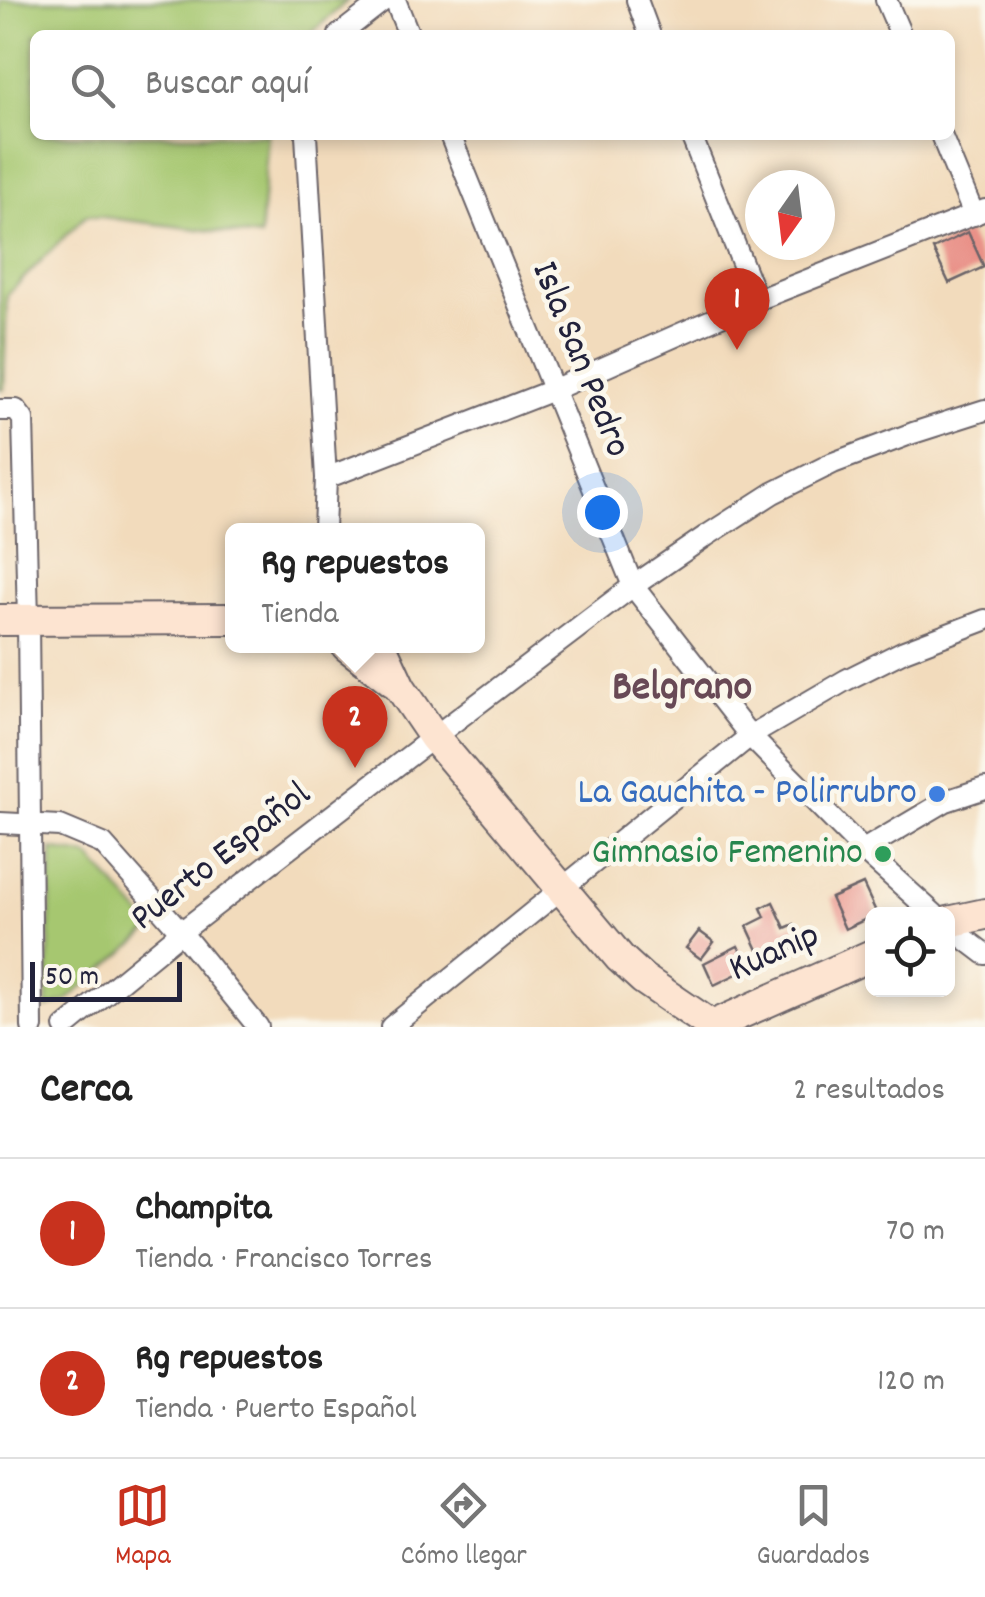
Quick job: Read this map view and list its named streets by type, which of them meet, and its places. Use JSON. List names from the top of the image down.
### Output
{
  "streets": {
    "main road": ["Kuanip"],
    "street": ["Isla San Pedro", "Puerto Español"]
  },
  "crossings": [
    ["Isla San Pedro", "Puerto Español"]
  ],
  "districts": ["Belgrano"],
  "places": ["La Gauchita - Polirrubro", "Gimnasio Femenino"],
  "scale_bar": "50 m",
  "north": "bottom",
  "page": {
    "search": "Buscar aquí",
    "pins": ["1", "2"],
    "popup": ["Rg repuestos", "Tienda"],
    "scale": "50 m",
    "heading": ["Cerca", "2 resultados"],
    "list": [
      {
        "mark": "1",
        "name": "Champita",
        "note": "Tienda · Francisco Torres",
        "value": "70 m"
      },
      {
        "mark": "2",
        "name": "Rg repuestos",
        "note": "Tienda · Puerto Español",
        "value": "120 m"
      }
    ],
    "nav": ["Mapa", "Cómo llegar", "Guardados"]
  }
}
